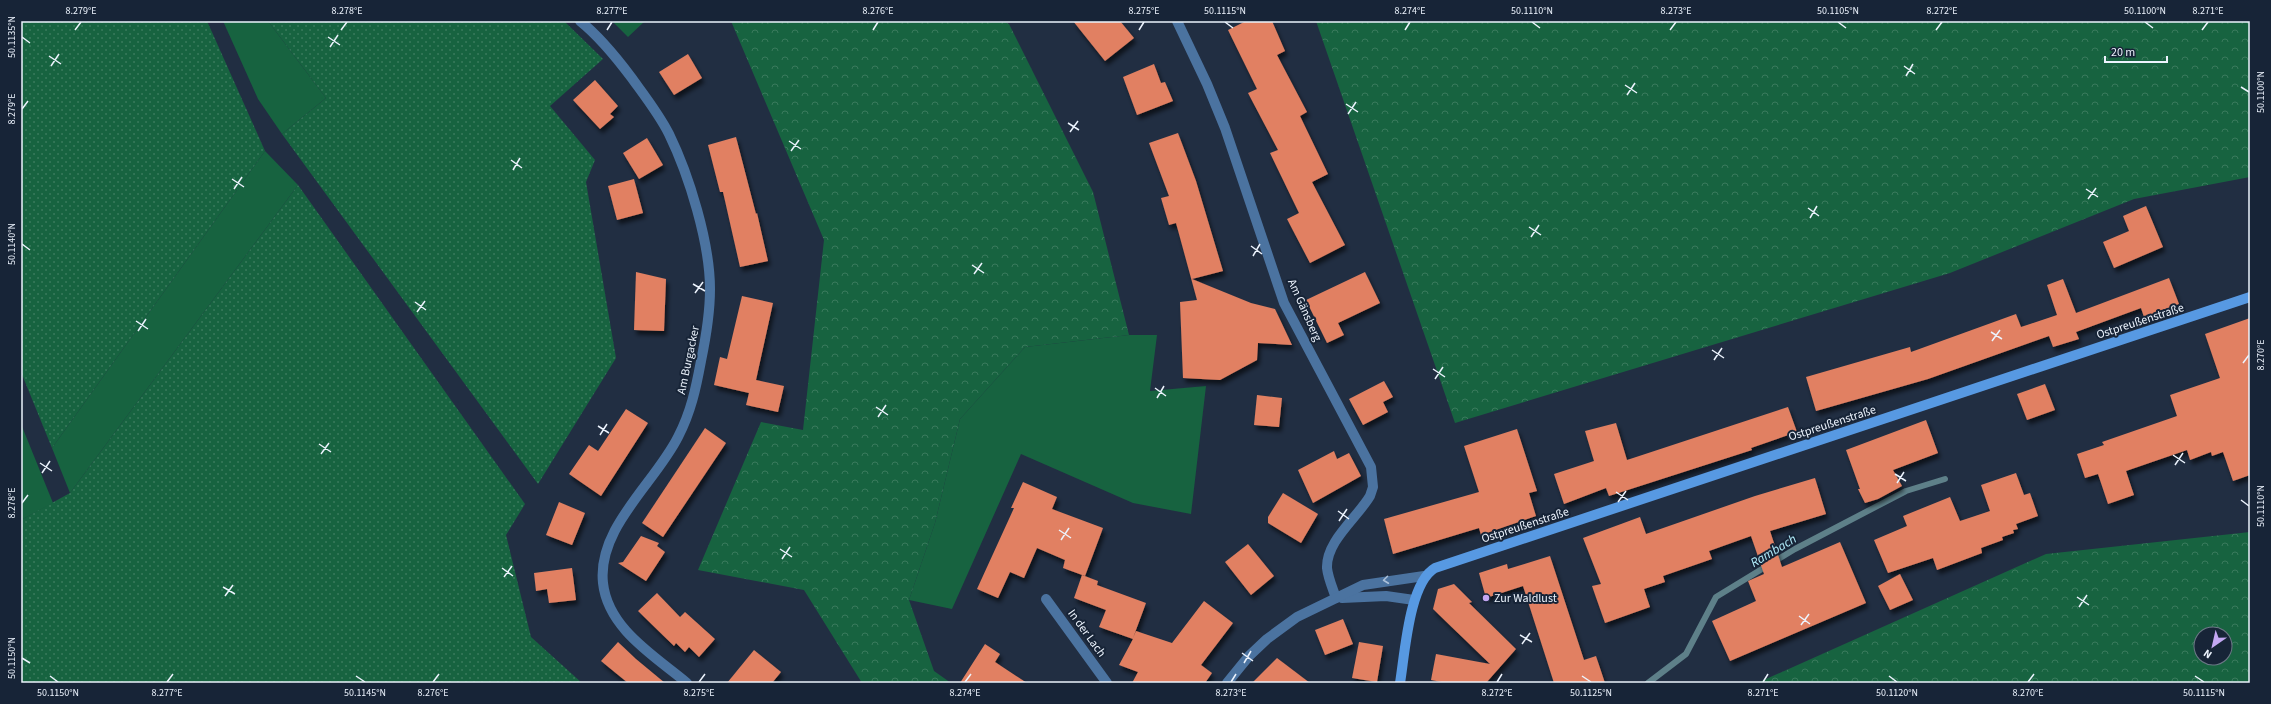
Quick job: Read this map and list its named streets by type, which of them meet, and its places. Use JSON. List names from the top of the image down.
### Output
{
  "streets": {
    "main road": ["Ostpreußenstraße"],
    "street": ["Am Gänsberg", "Am Burgacker", "In der Lach"]
  },
  "crossings": [
    ["Am Gänsberg", "Ostpreußenstraße"]
  ],
  "water": ["Rambach"],
  "places": ["Zur Waldlust"],
  "scale_bar": "20 m",
  "north": "bottom left",
  "coordinates": [
    "8.279°E",
    "8.278°E",
    "8.277°E",
    "8.276°E",
    "8.275°E",
    "50.1115°N",
    "8.274°E",
    "50.1110°N",
    "8.273°E",
    "50.1105°N",
    "8.272°E",
    "50.1100°N",
    "8.271°E",
    "50.1135°N",
    "50.1140°N",
    "8.270°E",
    "50.1150°N",
    "50.1145°N",
    "50.1125°N",
    "50.1120°N"
  ]
}
